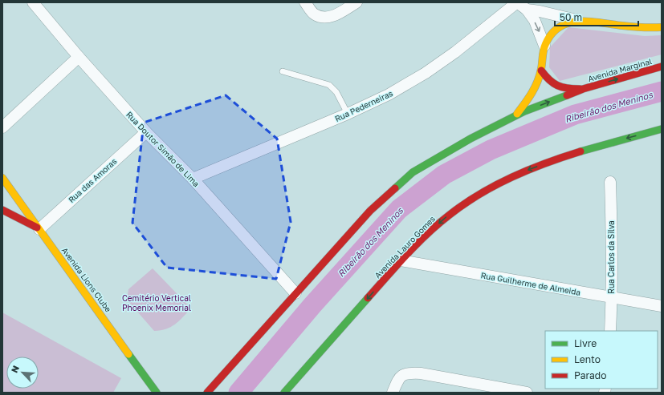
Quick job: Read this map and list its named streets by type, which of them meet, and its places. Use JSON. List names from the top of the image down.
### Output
{
  "streets": {
    "main road": ["Avenida Marginal", "Avenida Lauro Gomes", "Avenida Lions Clube"],
    "street": [
      "Rua Pederneiras",
      "Rua Doutor Simão de Lima",
      "Rua das Amoras",
      "Rua Carlos da Silva",
      "Rua Guilherme de Almeida"
    ]
  },
  "crossings": [
    ["Rua Pederneiras", "Rua Doutor Simão de Lima"],
    ["Rua Doutor Simão de Lima", "Rua das Amoras"],
    ["Rua das Amoras", "Avenida Lions Clube"],
    ["Avenida Lauro Gomes", "Rua Guilherme de Almeida"],
    ["Rua Carlos da Silva", "Rua Guilherme de Almeida"]
  ],
  "water": ["Ribeirão dos Meninos"],
  "parks": ["Cemitério Vertical Phoenix Memorial"],
  "legend": ["Livre", "Lento", "Parado"],
  "scale_bar": "50 m",
  "north": "top left"
}
